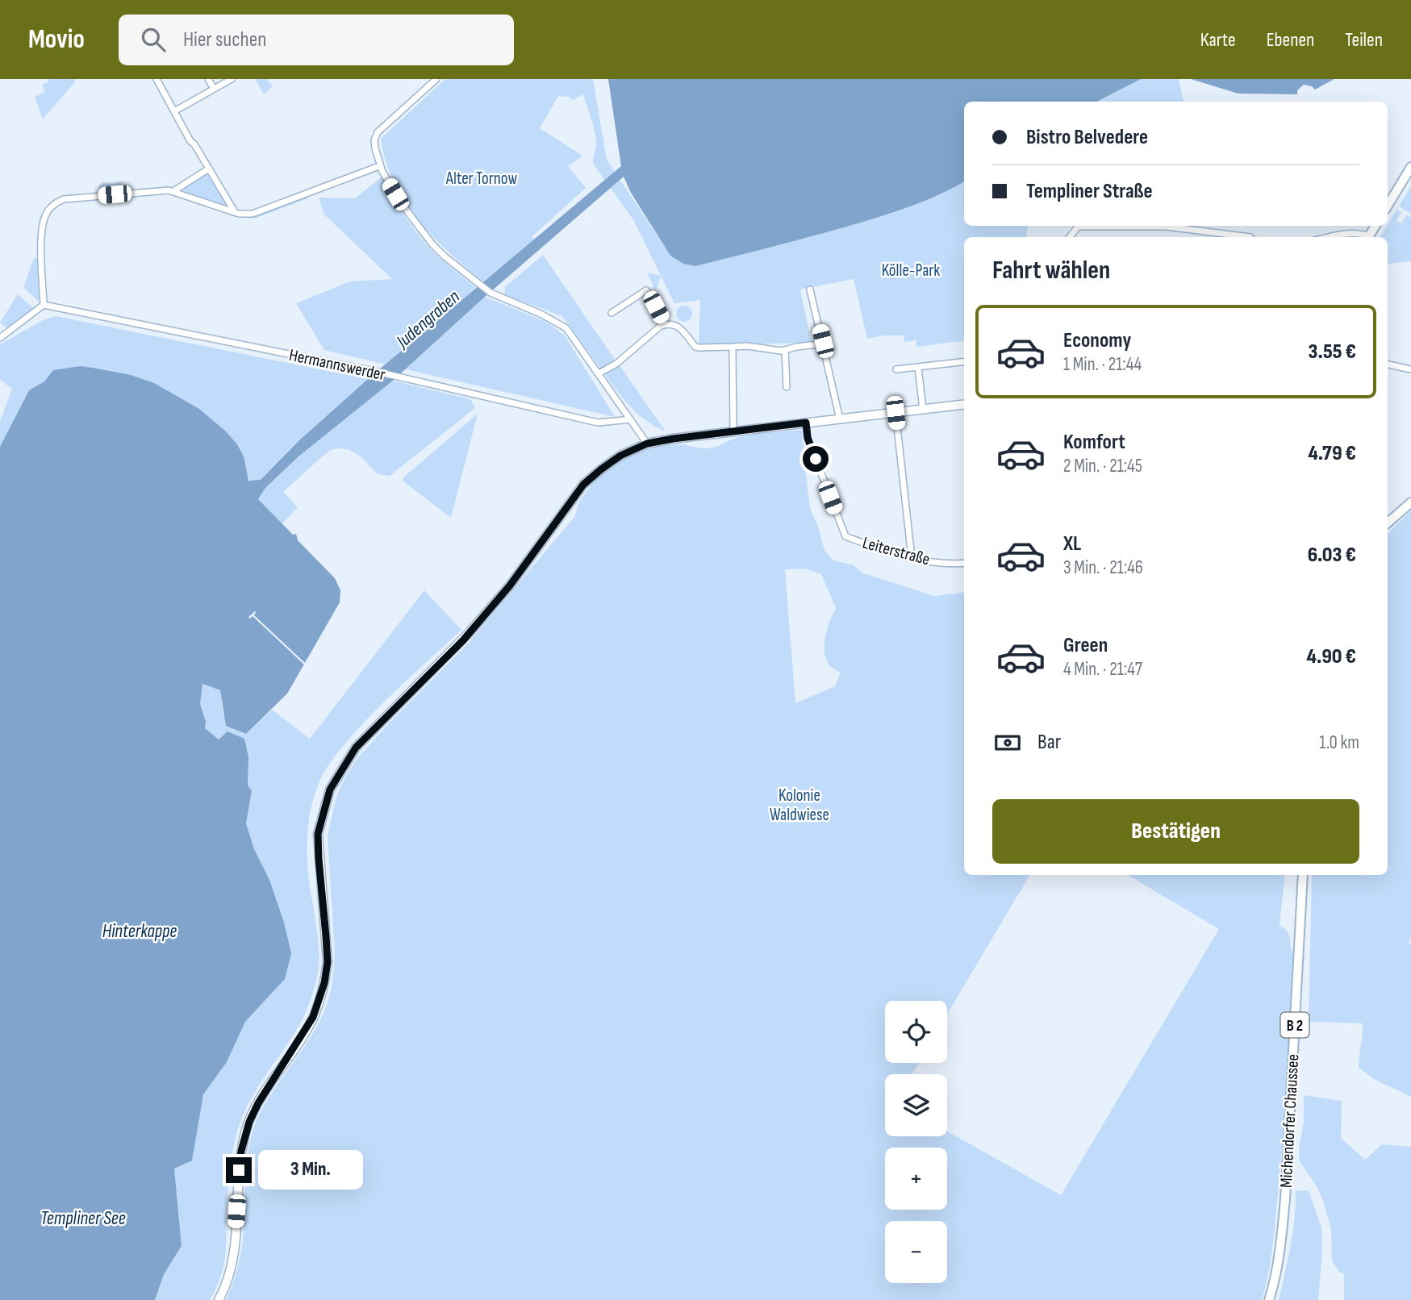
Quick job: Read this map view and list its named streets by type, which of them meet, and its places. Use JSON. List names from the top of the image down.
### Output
{
  "streets": {
    "main road": ["B 2", "Michendorfer Chaussee"],
    "street": ["Hermannswerder", "Leiterstraße"]
  },
  "water": ["Judengraben", "Hinterkappe", "Templiner See"],
  "parks": ["Alter Tornow", "Kölle-Park", "Kolonie Waldwiese"],
  "page": {
    "header": "Movio",
    "search": "Hier suchen",
    "nav": ["Karte", "Ebenen", "Teilen"],
    "banner": ["Bistro Belvedere", "Templiner Straße"],
    "heading": "Fahrt wählen",
    "list": [
      {
        "name": "Economy",
        "note": "1 Min. · 21:44",
        "value": "3.55 €"
      },
      {
        "name": "Komfort",
        "note": "2 Min. · 21:45",
        "value": "4.79 €"
      },
      {
        "name": "XL",
        "note": "3 Min. · 21:46",
        "value": "6.03 €"
      },
      {
        "name": "Green",
        "note": "4 Min. · 21:47",
        "value": "4.90 €"
      }
    ],
    "pay": ["Bar", "1.0 km"],
    "buttons": "Bestätigen",
    "map_buttons": ["+", "−"],
    "bubble": "3 Min."
  }
}
